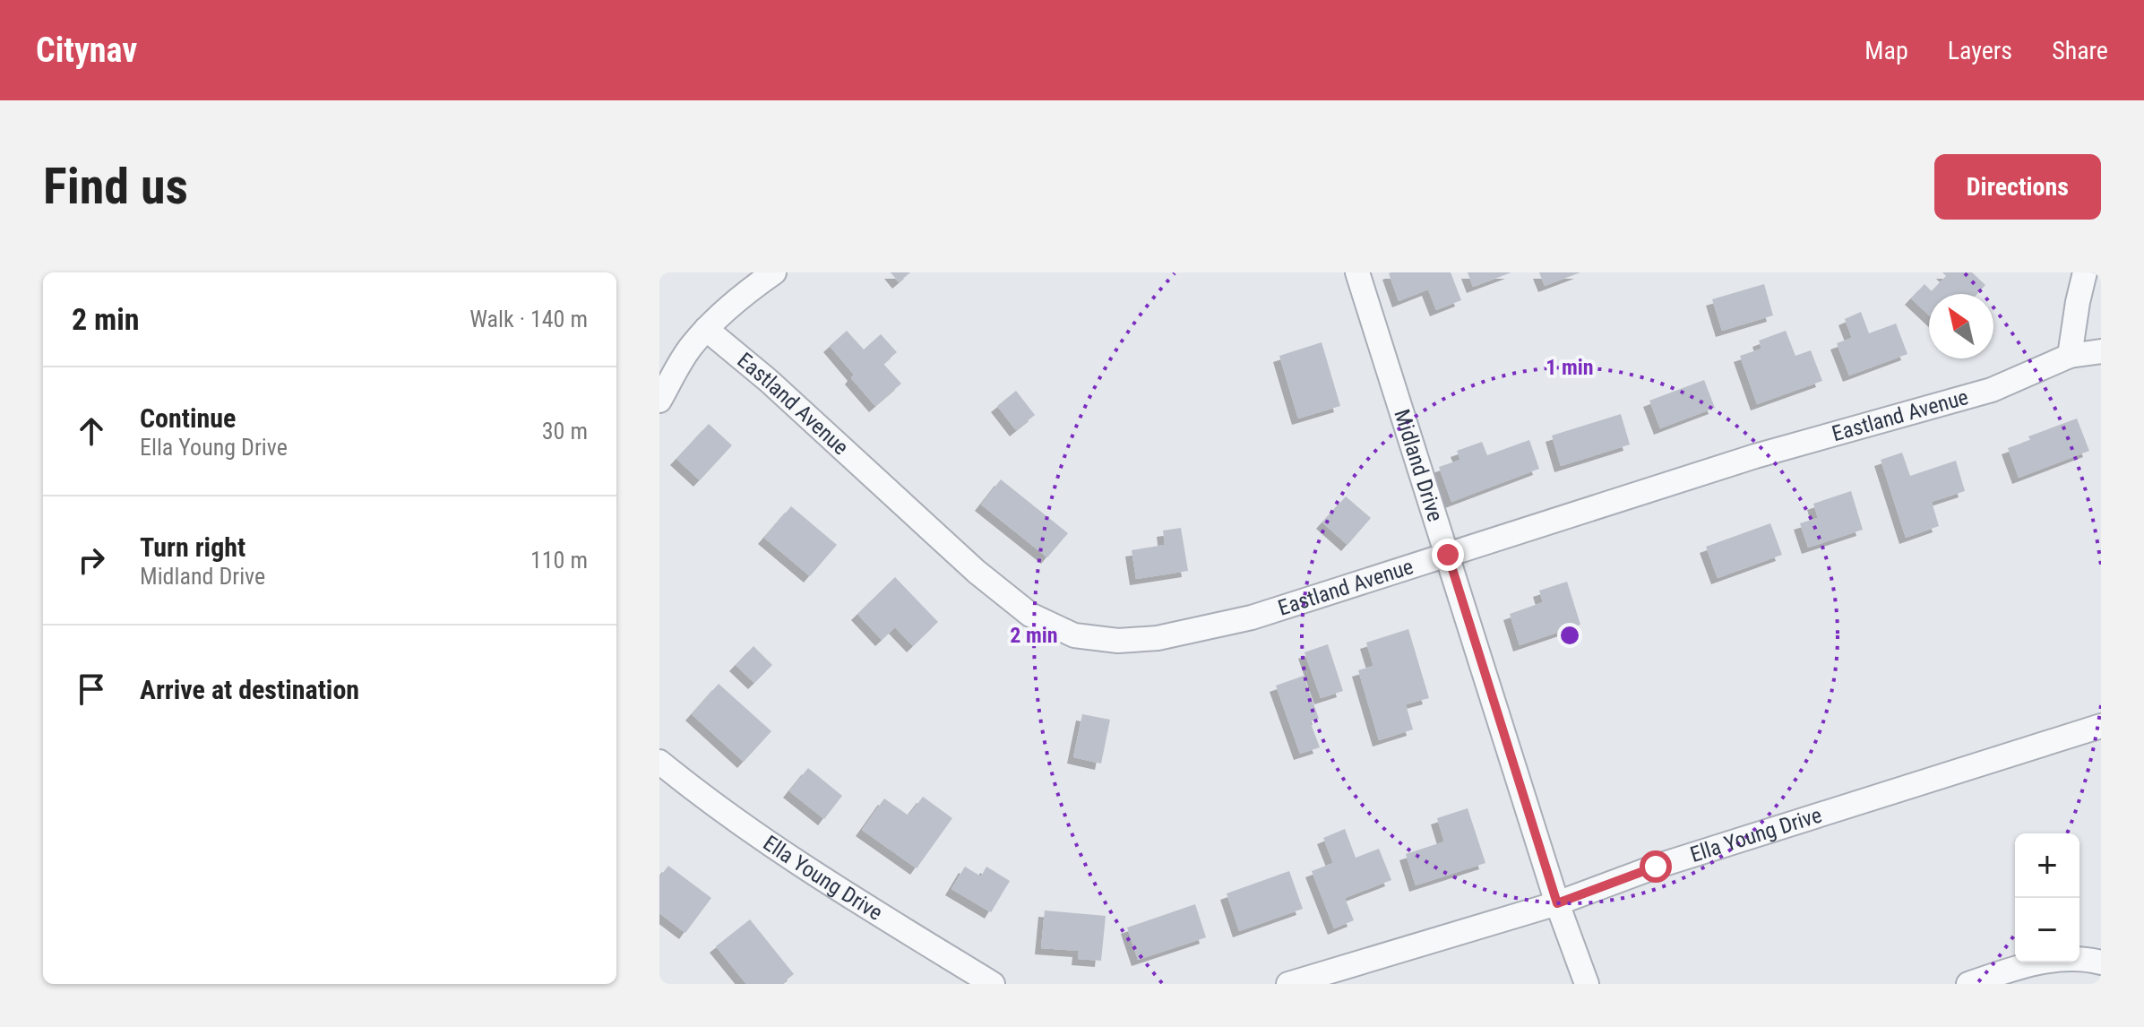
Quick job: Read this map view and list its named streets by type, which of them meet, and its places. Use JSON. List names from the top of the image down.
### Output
{
  "streets": {
    "street": ["Eastland Avenue", "Midland Drive", "Ella Young Drive"]
  },
  "crossings": [
    ["Eastland Avenue", "Midland Drive"],
    ["Midland Drive", "Ella Young Drive"]
  ],
  "north": "top left",
  "page": {
    "header": "Citynav",
    "nav": ["Map", "Layers", "Share"],
    "buttons": "Directions",
    "title": "Find us",
    "heading": ["2 min", "Walk · 140 m"],
    "list": [
      ["Continue", "Ella Young Drive", "30 m"],
      ["Turn right", "Midland Drive", "110 m"],
      "Arrive at destination"
    ],
    "map_buttons": ["+", "−"]
  },
  "rings": ["1 min", "2 min"]
}
